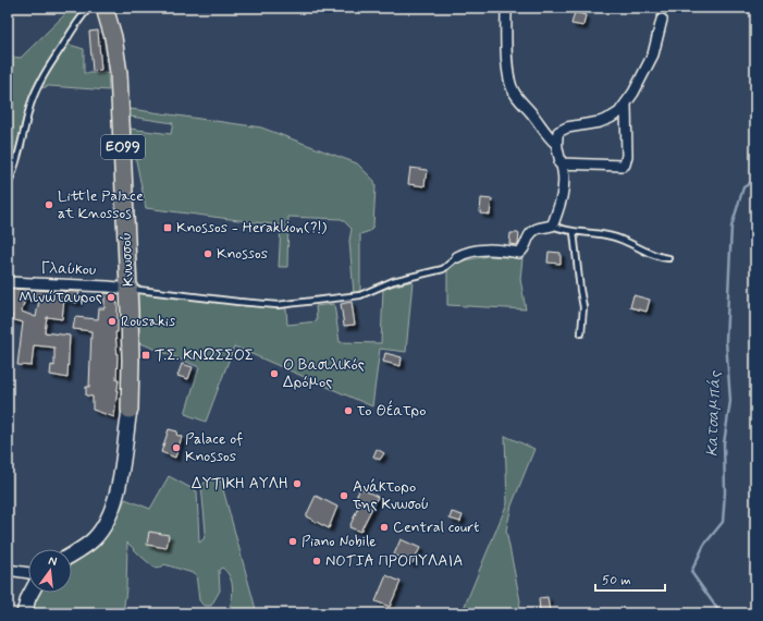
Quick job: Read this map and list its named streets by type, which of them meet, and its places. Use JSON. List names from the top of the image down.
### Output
{
  "streets": {
    "main road": ["ΕΟ99", "Κνωσσού"],
    "street": ["Γλαύκου"]
  },
  "crossings": [
    ["Κνωσσού", "Γλαύκου"]
  ],
  "water": ["Κατσαμπάς"],
  "places": {
    "other": [
      "Little Palace at Knossos",
      "Knossos",
      "Μινώταυρος",
      "Rousakis",
      "Ο Βασιλικός Δρόμος",
      "το Θέατρο",
      "Palace of Knossos",
      "ΔΥΤΙΚΗ ΑΥΛΗ",
      "Ανάκτορο της Κνωσού",
      "Central court",
      "Piano Nobile",
      "NOTIA ΠΡΟΠΥΛΑΙΑ"
    ],
    "transit": ["Knossos - Heraklion(?!)", "Τ.Σ. ΚΝΩΣΣΟΣ"]
  },
  "scale_bar": "50 m",
  "north": "top"
}
